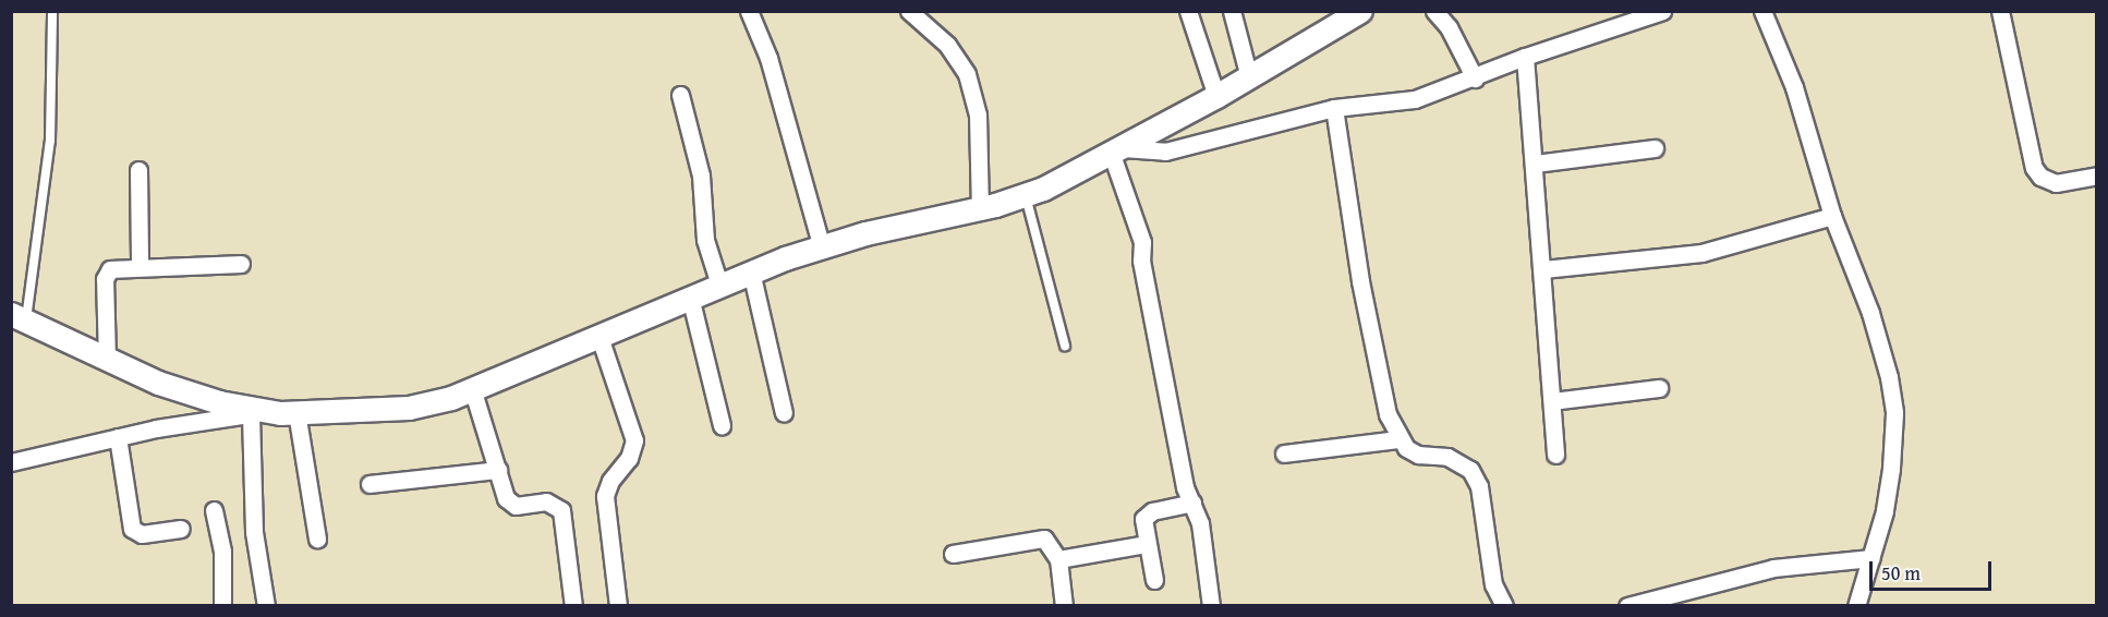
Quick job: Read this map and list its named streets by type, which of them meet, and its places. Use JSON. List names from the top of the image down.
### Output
{
  "scale_bar": "50 m"
}
